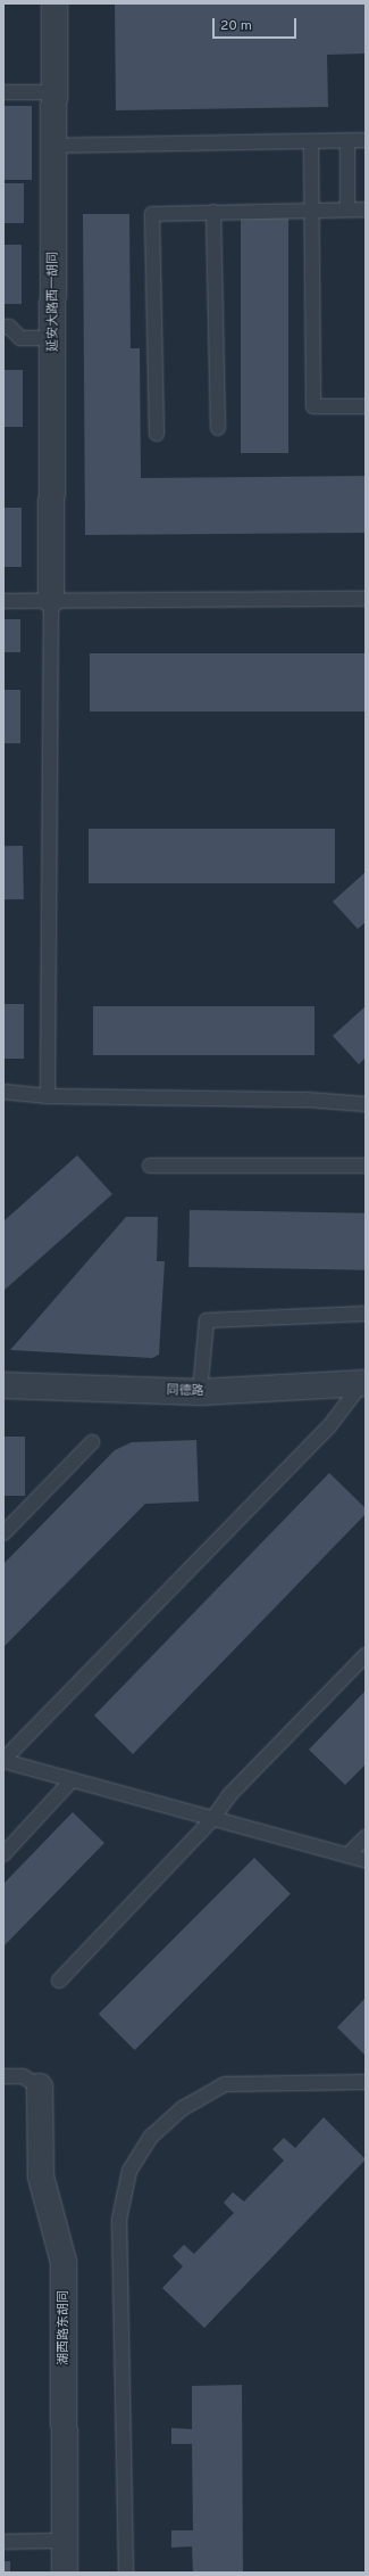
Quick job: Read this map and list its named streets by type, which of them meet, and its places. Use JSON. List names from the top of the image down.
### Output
{
  "streets": {
    "street": ["延安大路西一胡同", "同德路", "湖西路东胡同"]
  },
  "scale_bar": "20 m"
}
